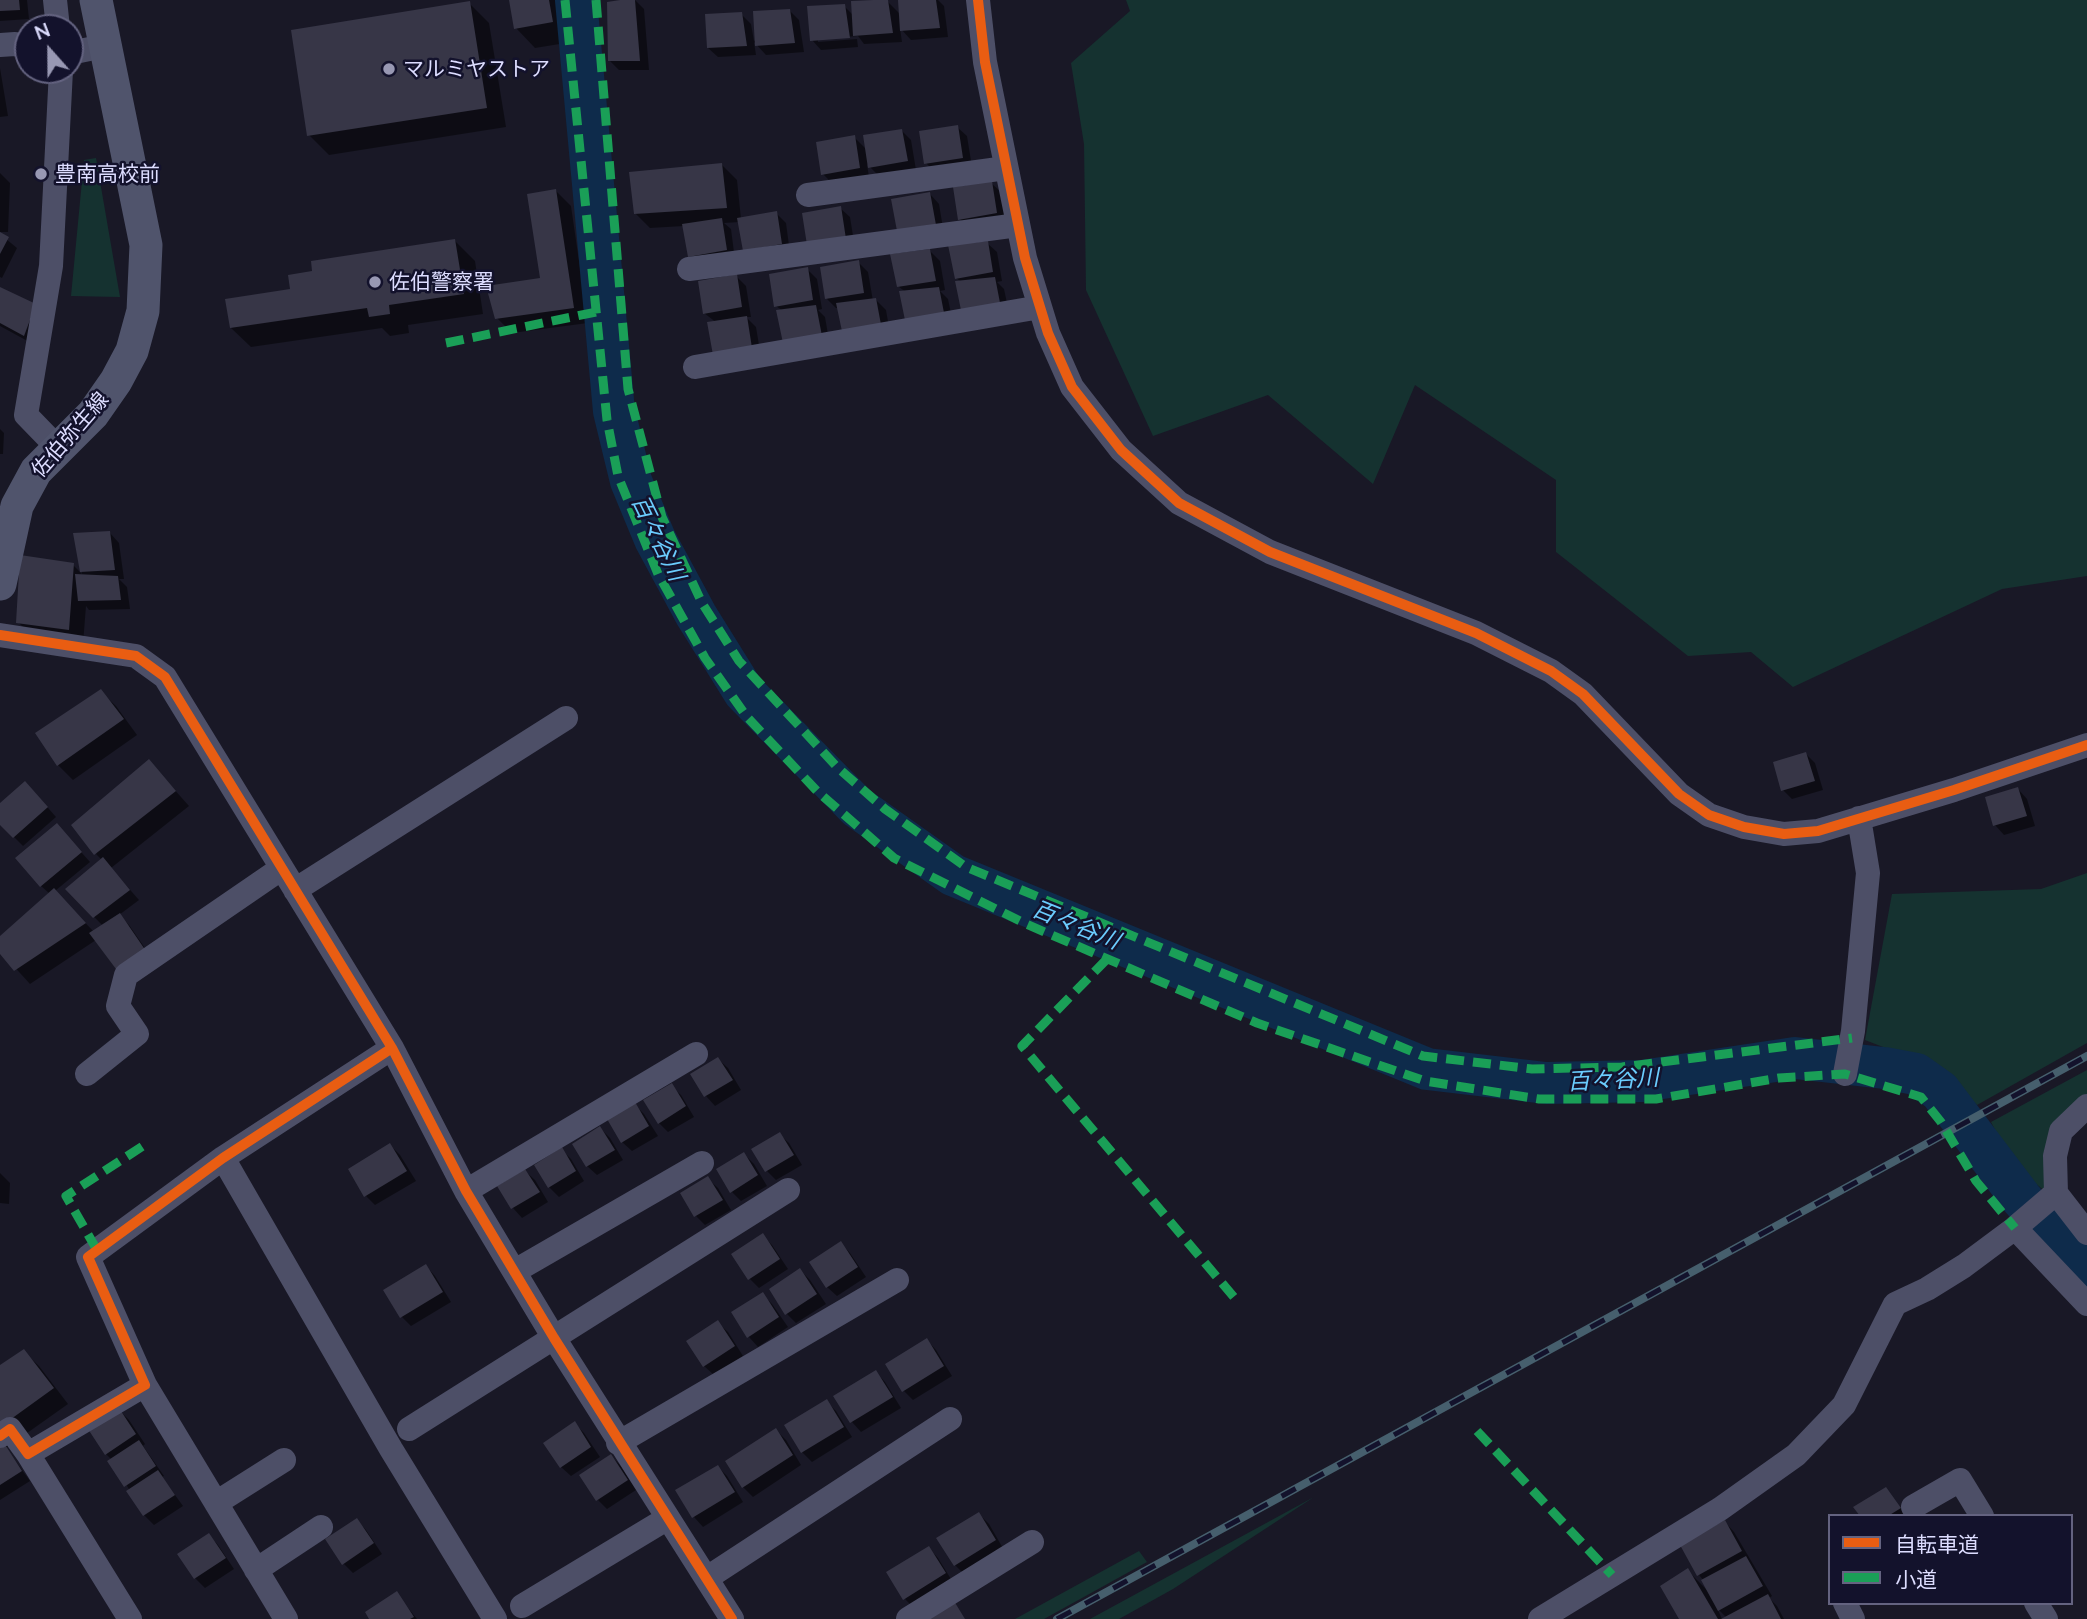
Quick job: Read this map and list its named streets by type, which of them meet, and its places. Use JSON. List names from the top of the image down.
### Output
{
  "streets": {
    "main road": ["佐伯弥生線"]
  },
  "water": ["百々谷川"],
  "places": ["マルミヤストア", "豊南高校前", "佐伯警察署"],
  "legend": ["自転車道", "小道"],
  "north": "top"
}
